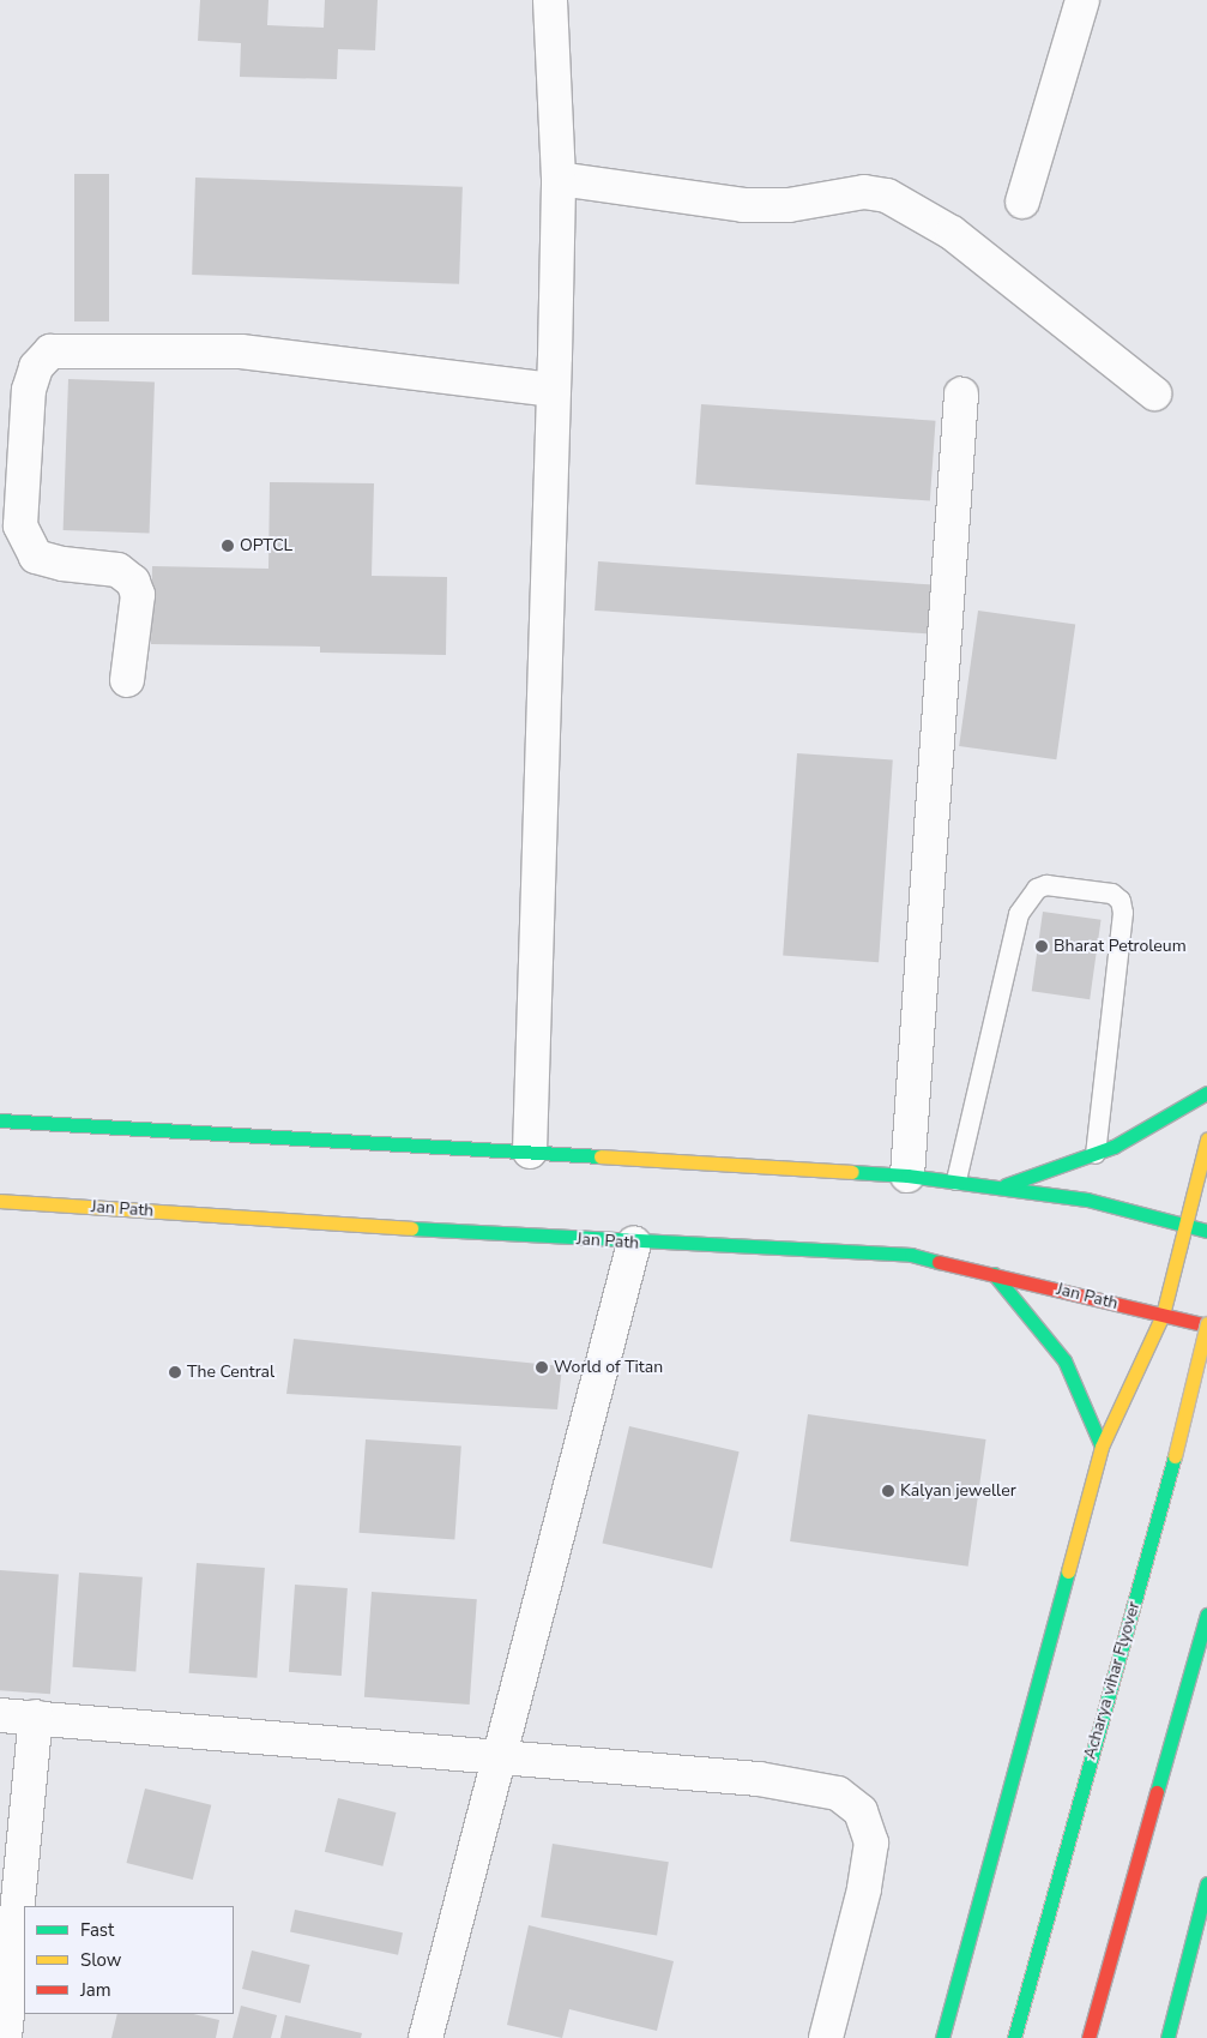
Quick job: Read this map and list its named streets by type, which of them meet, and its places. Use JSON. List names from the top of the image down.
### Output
{
  "streets": {
    "main road": ["Jan Path", "Acharya vihar Flyover"]
  },
  "crossings": [
    ["Jan Path", "Acharya vihar Flyover"]
  ],
  "places": [
    "OPTCL",
    "Bharat Petroleum",
    "World of Titan",
    "The Central",
    "Kalyan jeweller"
  ],
  "legend": ["Fast", "Slow", "Jam"]
}
